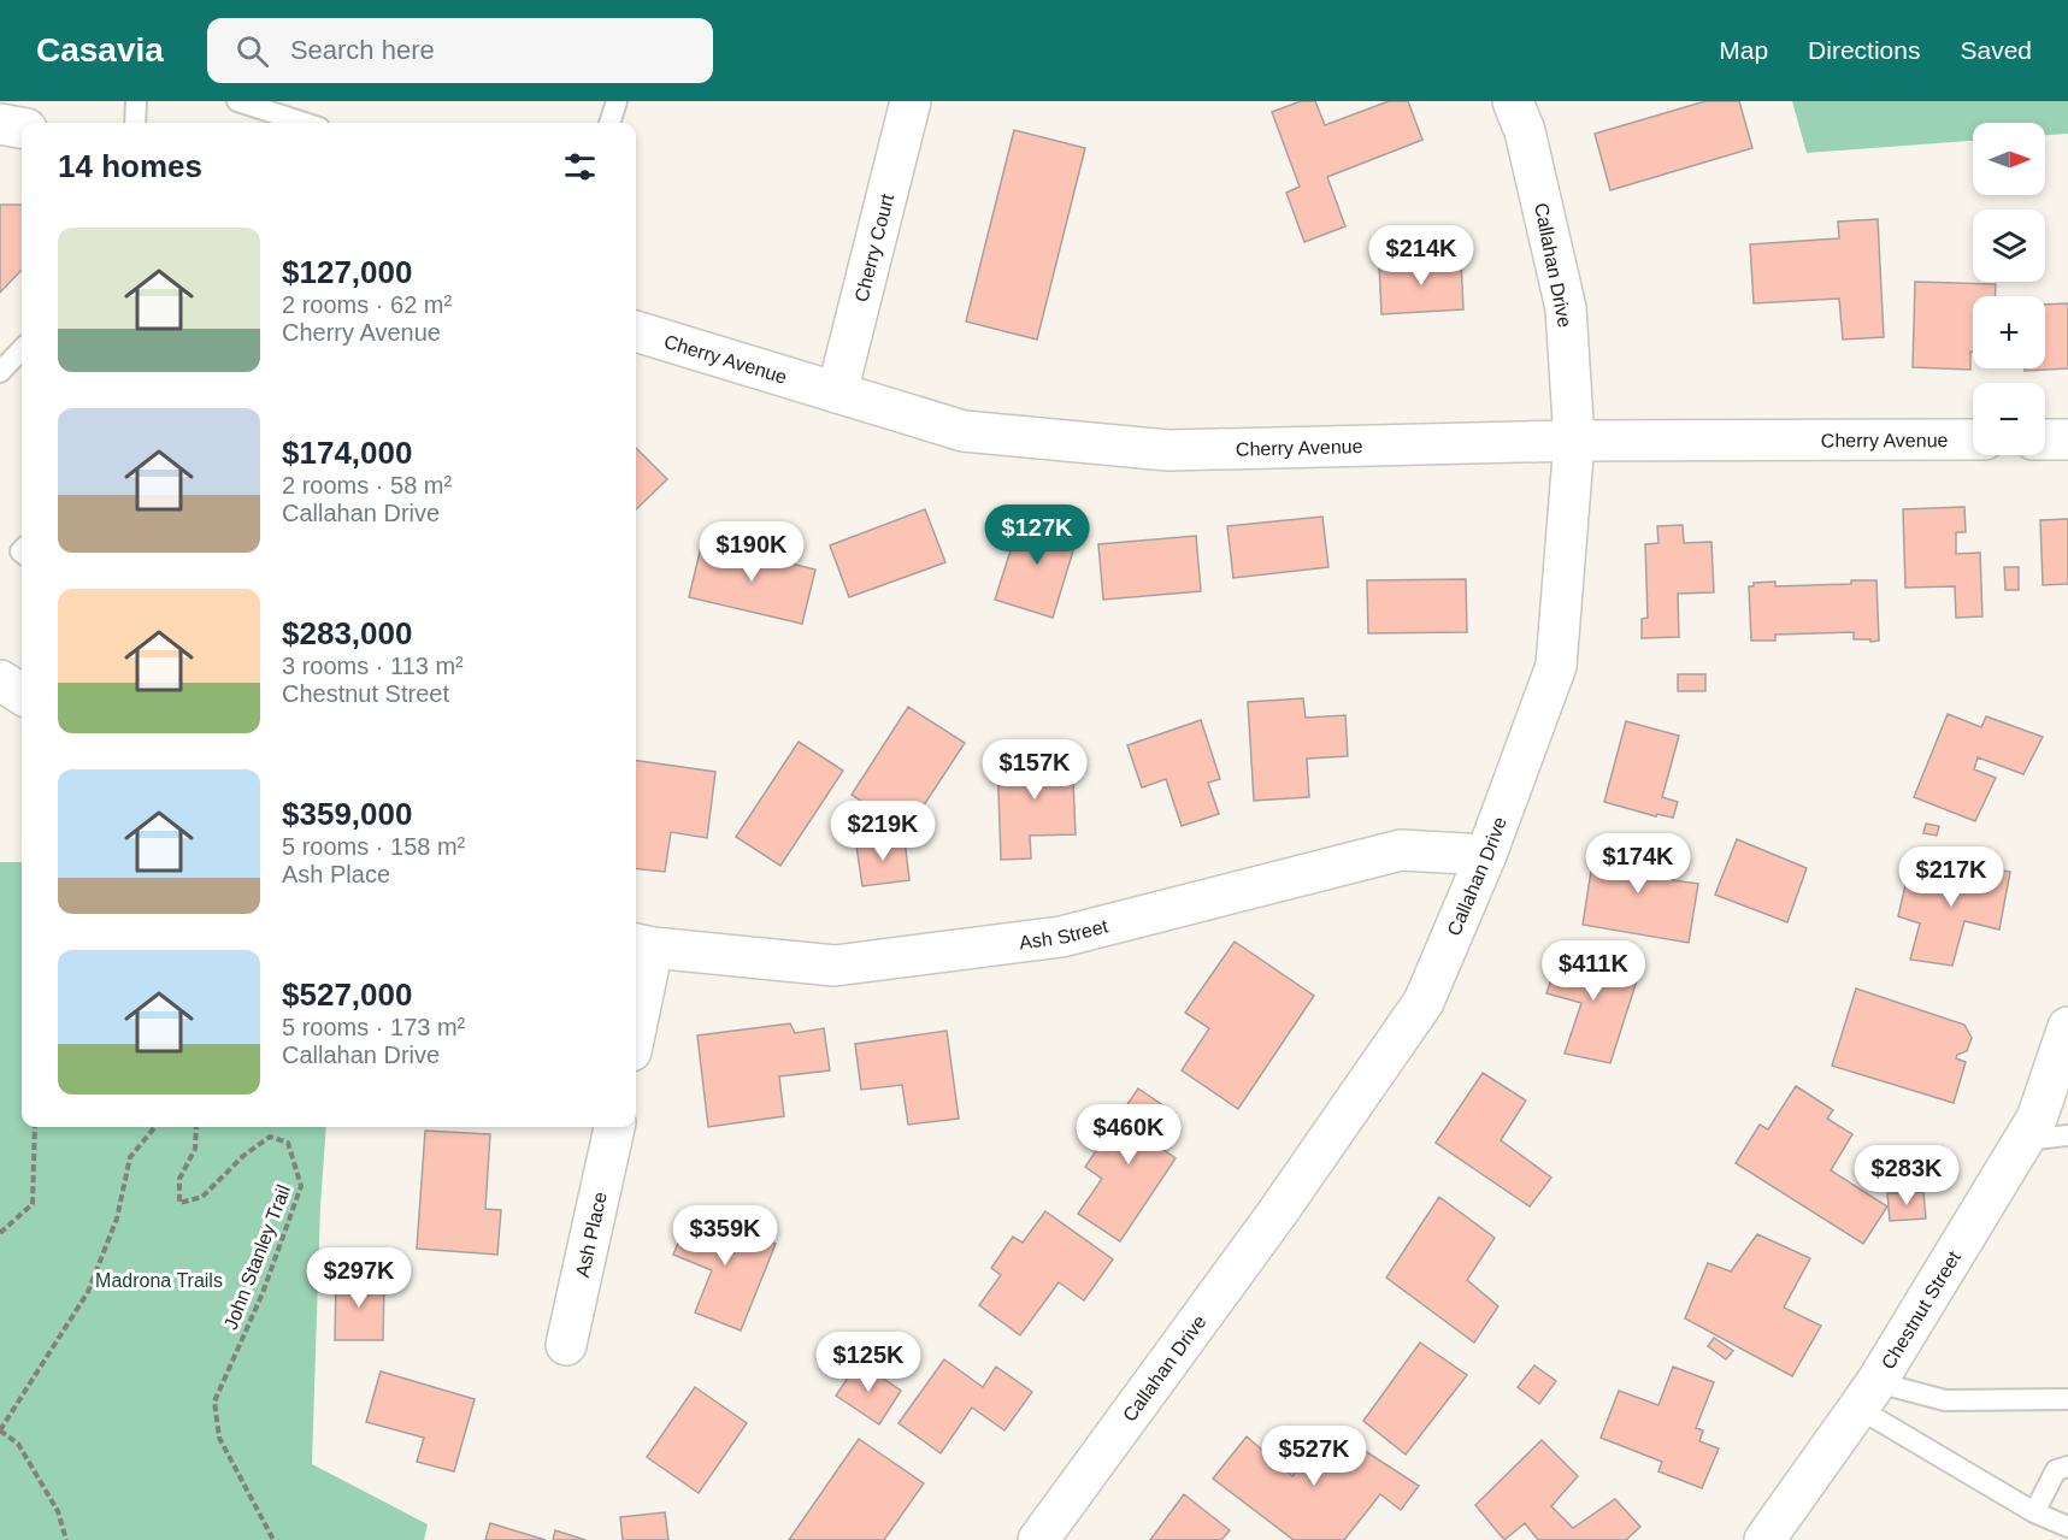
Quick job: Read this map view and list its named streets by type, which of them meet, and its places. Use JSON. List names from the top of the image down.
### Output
{
  "streets": {
    "street": [
      "Cherry Court",
      "Callahan Drive",
      "Cherry Avenue",
      "Ash Street",
      "Ash Place",
      "Chestnut Street"
    ],
    "path": ["John Stanley Trail"]
  },
  "crossings": [
    ["Cherry Court", "Cherry Avenue"],
    ["Callahan Drive", "Cherry Avenue"],
    ["Callahan Drive", "Ash Street"]
  ],
  "parks": ["Madrona Trails"],
  "north": "right",
  "page": {
    "header": "Casavia",
    "search": "Search here",
    "nav": ["Map", "Directions", "Saved"],
    "map_buttons": ["+", "−"],
    "heading": "14 homes",
    "list": [
      {
        "name": "$127,000",
        "note": "2 rooms · 62 m² · Cherry Avenue"
      },
      {
        "name": "$174,000",
        "note": "2 rooms · 58 m² · Callahan Drive"
      },
      {
        "name": "$283,000",
        "note": "3 rooms · 113 m² · Chestnut Street"
      },
      {
        "name": "$359,000",
        "note": "5 rooms · 158 m² · Ash Place"
      },
      {
        "name": "$527,000",
        "note": "5 rooms · 173 m² · Callahan Drive"
      }
    ],
    "price": [
      "$214K",
      "$127K",
      "$190K",
      "$157K",
      "$219K",
      "$174K",
      "$217K",
      "$411K",
      "$460K",
      "$283K",
      "$359K",
      "$297K",
      "$125K",
      "$527K"
    ]
  }
}
